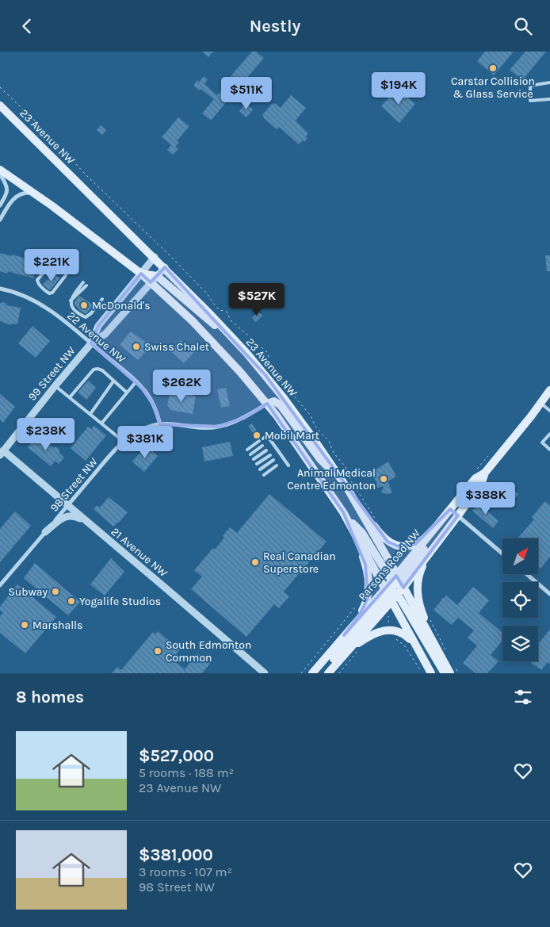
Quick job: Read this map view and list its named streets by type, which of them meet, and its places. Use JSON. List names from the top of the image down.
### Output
{
  "streets": {
    "main road": ["23 Avenue NW", "Parsons Road NW"],
    "street": [
      "22 Avenue NW",
      "99 Street NW",
      "98 Street NW",
      "21 Avenue NW"
    ]
  },
  "crossings": [
    ["23 Avenue NW", "99 Street NW"],
    ["23 Avenue NW", "98 Street NW"],
    ["23 Avenue NW", "Parsons Road NW"],
    ["22 Avenue NW", "99 Street NW"],
    ["22 Avenue NW", "98 Street NW"],
    ["99 Street NW", "21 Avenue NW"],
    ["98 Street NW", "21 Avenue NW"]
  ],
  "places": [
    "Carstar Collision & Glass Service",
    "McDonald's",
    "Swiss Chalet",
    "Mobil Mart",
    "Animal Medical Centre Edmonton",
    "Real Canadian Superstore",
    "Subway",
    "Yogalife Studios",
    "Marshalls",
    "South Edmonton Common"
  ],
  "north": "top right",
  "page": {
    "header": "Nestly",
    "price": [
      "$194K",
      "$511K",
      "$221K",
      "$527K",
      "$262K",
      "$238K",
      "$381K",
      "$388K"
    ],
    "heading": "8 homes",
    "list": [
      {
        "name": "$527,000",
        "note": "5 rooms · 188 m² · 23 Avenue NW"
      },
      {
        "name": "$381,000",
        "note": "3 rooms · 107 m² · 98 Street NW"
      }
    ]
  }
}
